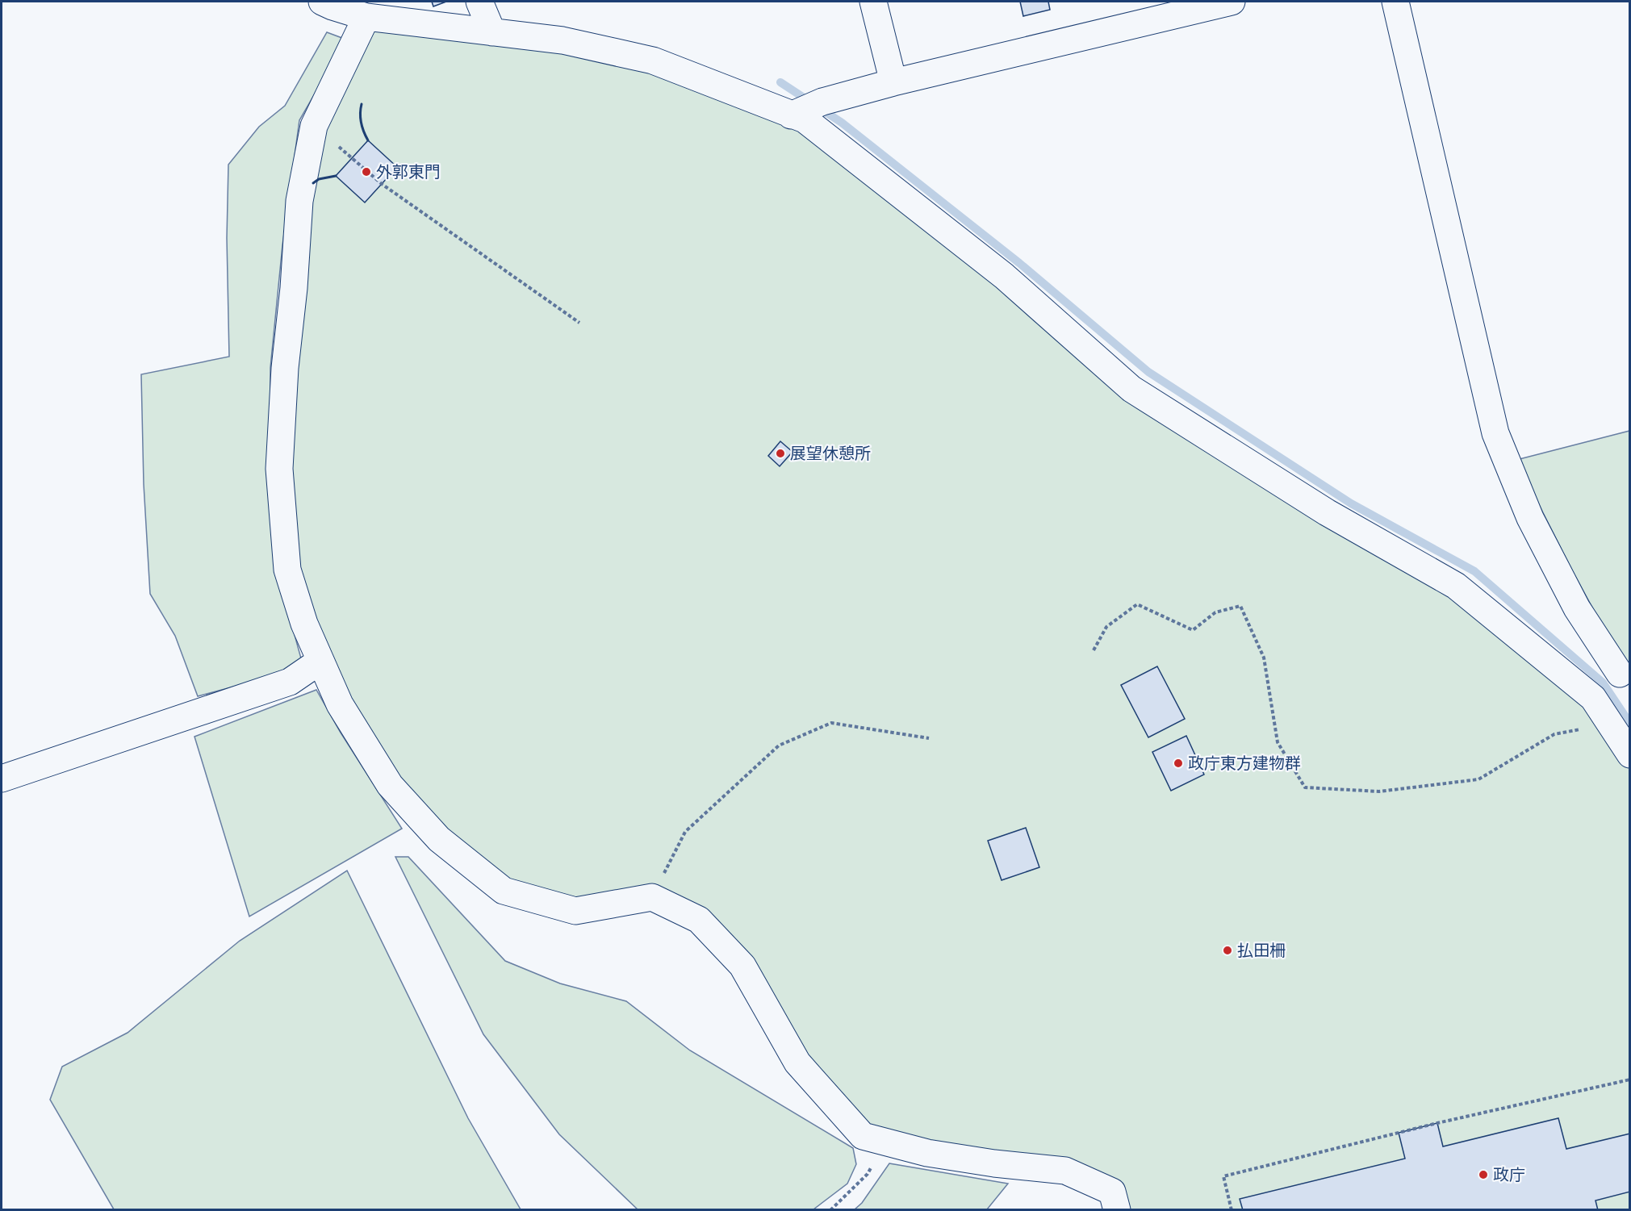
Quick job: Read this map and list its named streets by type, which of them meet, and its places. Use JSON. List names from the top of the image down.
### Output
{
  "places": [
    "外郭東門",
    "展望休憩所",
    "政庁東方建物群",
    "払田柵",
    "政庁"
  ]
}
